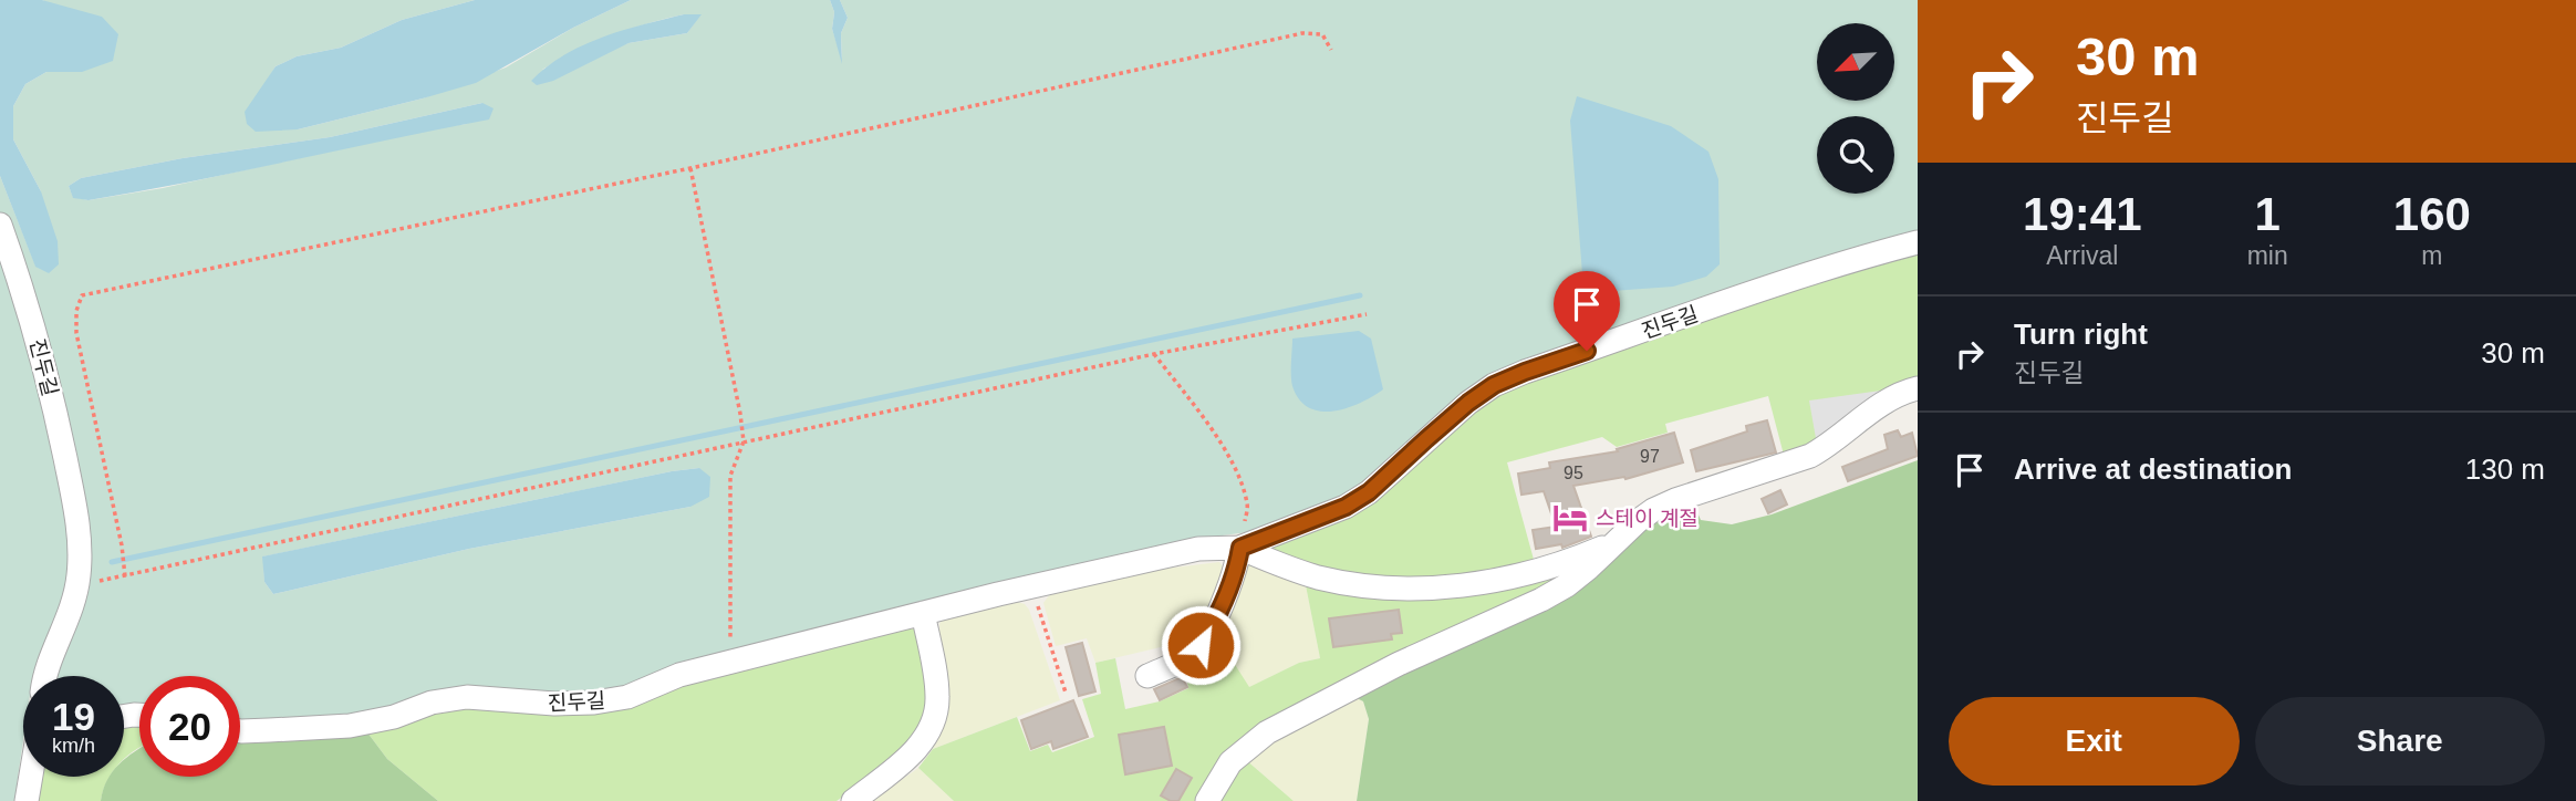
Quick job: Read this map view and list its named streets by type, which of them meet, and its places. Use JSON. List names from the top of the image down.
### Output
{
  "streets": {
    "street": ["진두길"]
  },
  "places": {
    "hotel": ["스테이 계절"]
  },
  "house_numbers": ["97", "95"],
  "north": "bottom left",
  "page": {
    "turn": ["30 m", "진두길"],
    "eta": [
      "19:41",
      "Arrival",
      "1",
      "min",
      "160",
      "m"
    ],
    "list": [
      {
        "name": "Turn right",
        "note": "진두길",
        "value": "30 m"
      },
      {
        "name": "Arrive at destination",
        "value": "130 m"
      }
    ],
    "speed": "19 km/h",
    "limit": "20",
    "buttons": ["Exit", "Share"]
  }
}
